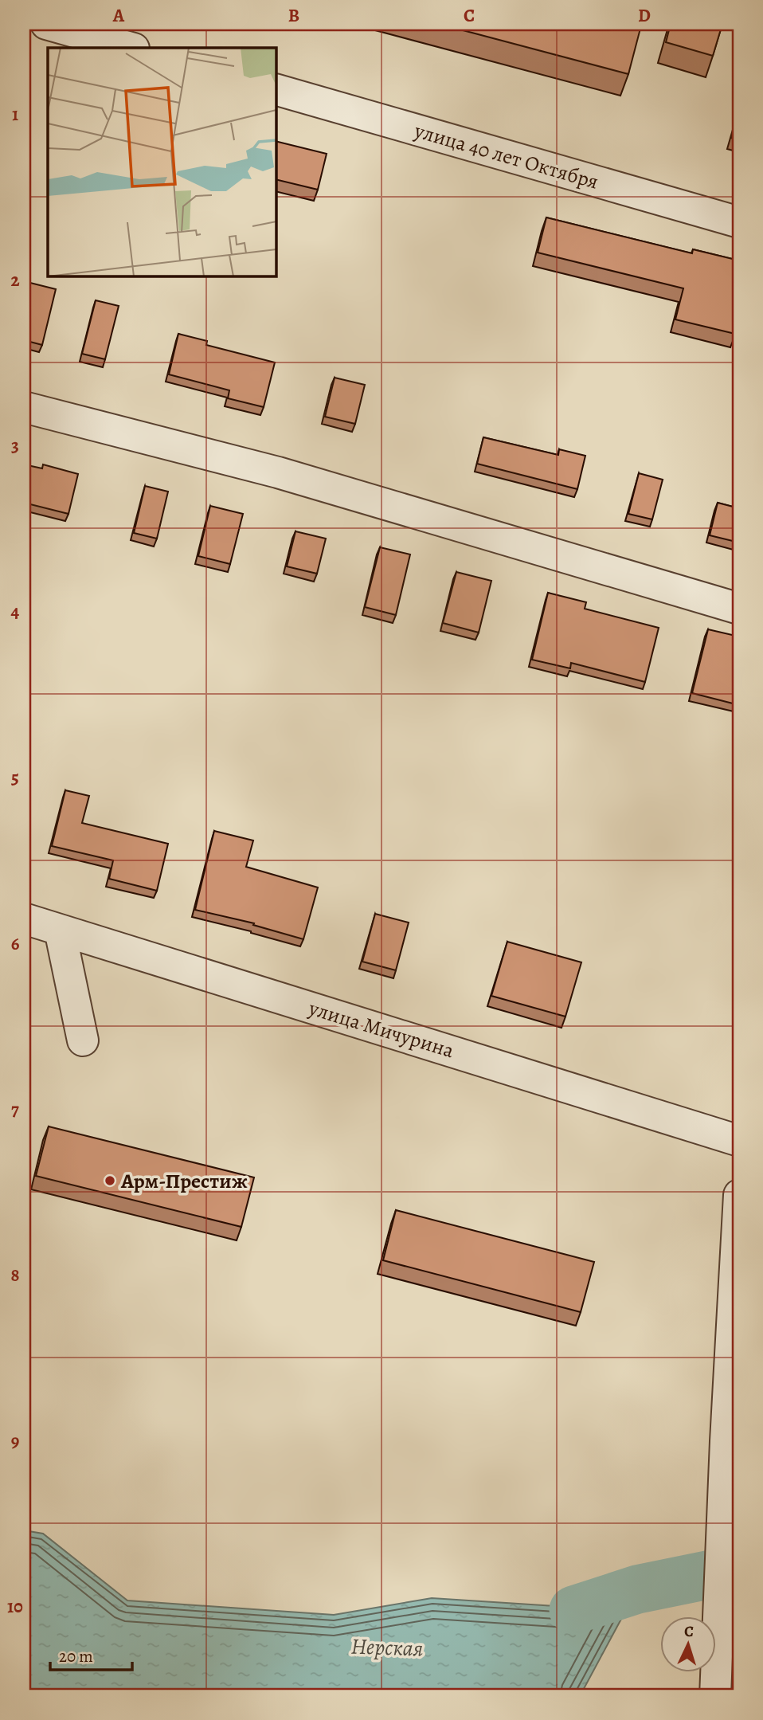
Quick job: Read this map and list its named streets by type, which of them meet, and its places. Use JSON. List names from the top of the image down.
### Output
{
  "streets": {
    "street": ["улица 40 лет Октября", "улица Мичурина"]
  },
  "water": ["Нерская"],
  "places": ["Арм-Престиж"],
  "scale_bar": "20 m",
  "north": "top",
  "grid": {
    "columns": [
      "A",
      "B",
      "C",
      "D"
    ],
    "rows": [
      "1",
      "2",
      "3",
      "4",
      "5",
      "6",
      "7",
      "8",
      "9",
      "10"
    ]
  }
}
